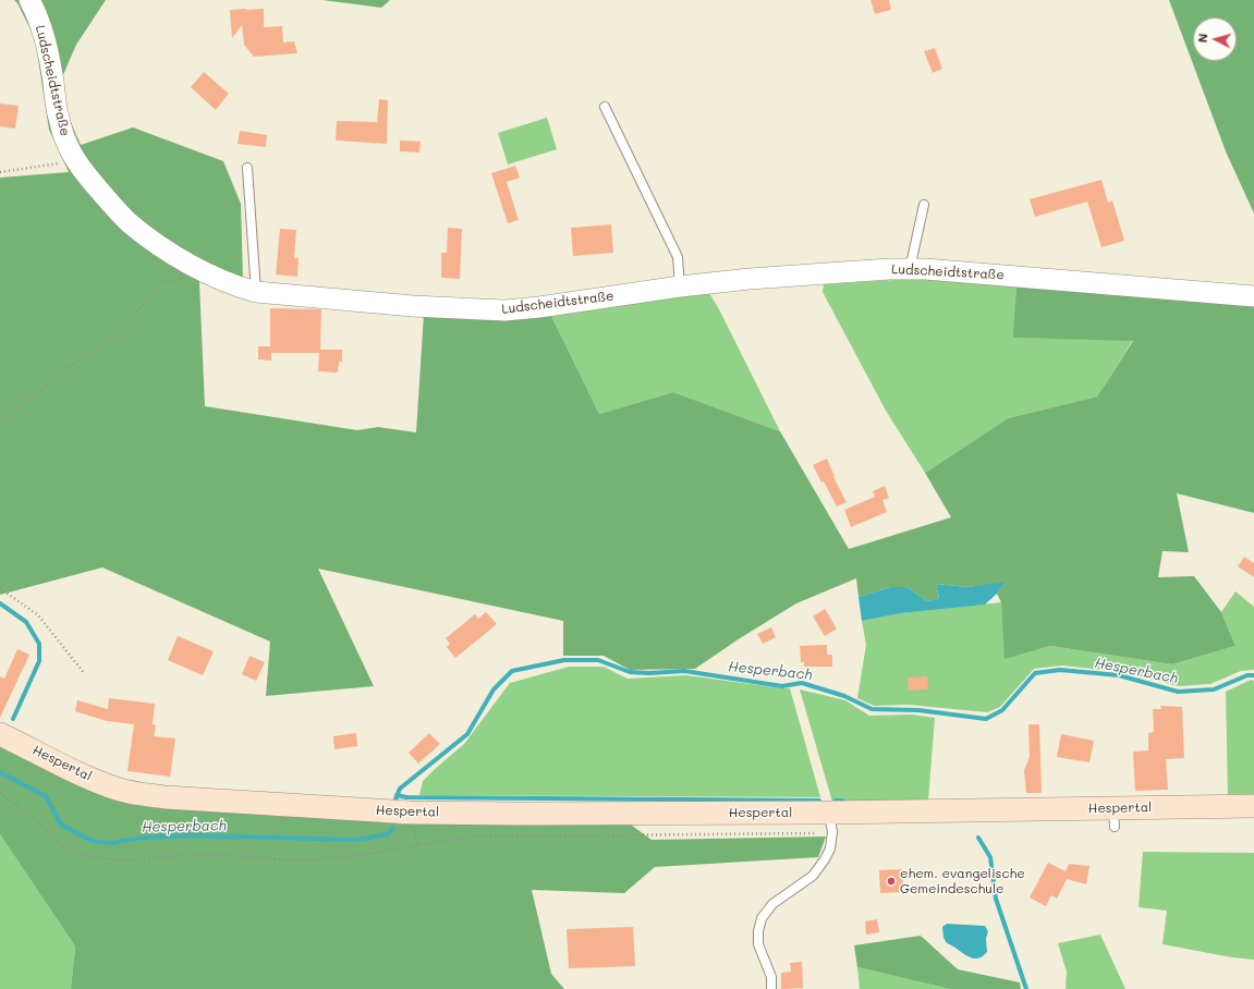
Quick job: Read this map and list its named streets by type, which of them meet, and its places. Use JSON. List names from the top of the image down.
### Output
{
  "streets": {
    "main road": ["Hespertal"],
    "street": ["Ludscheidtstraße"]
  },
  "water": ["Hesperbach"],
  "places": ["ehem. evangelische Gemeindeschule"],
  "north": "left"
}
